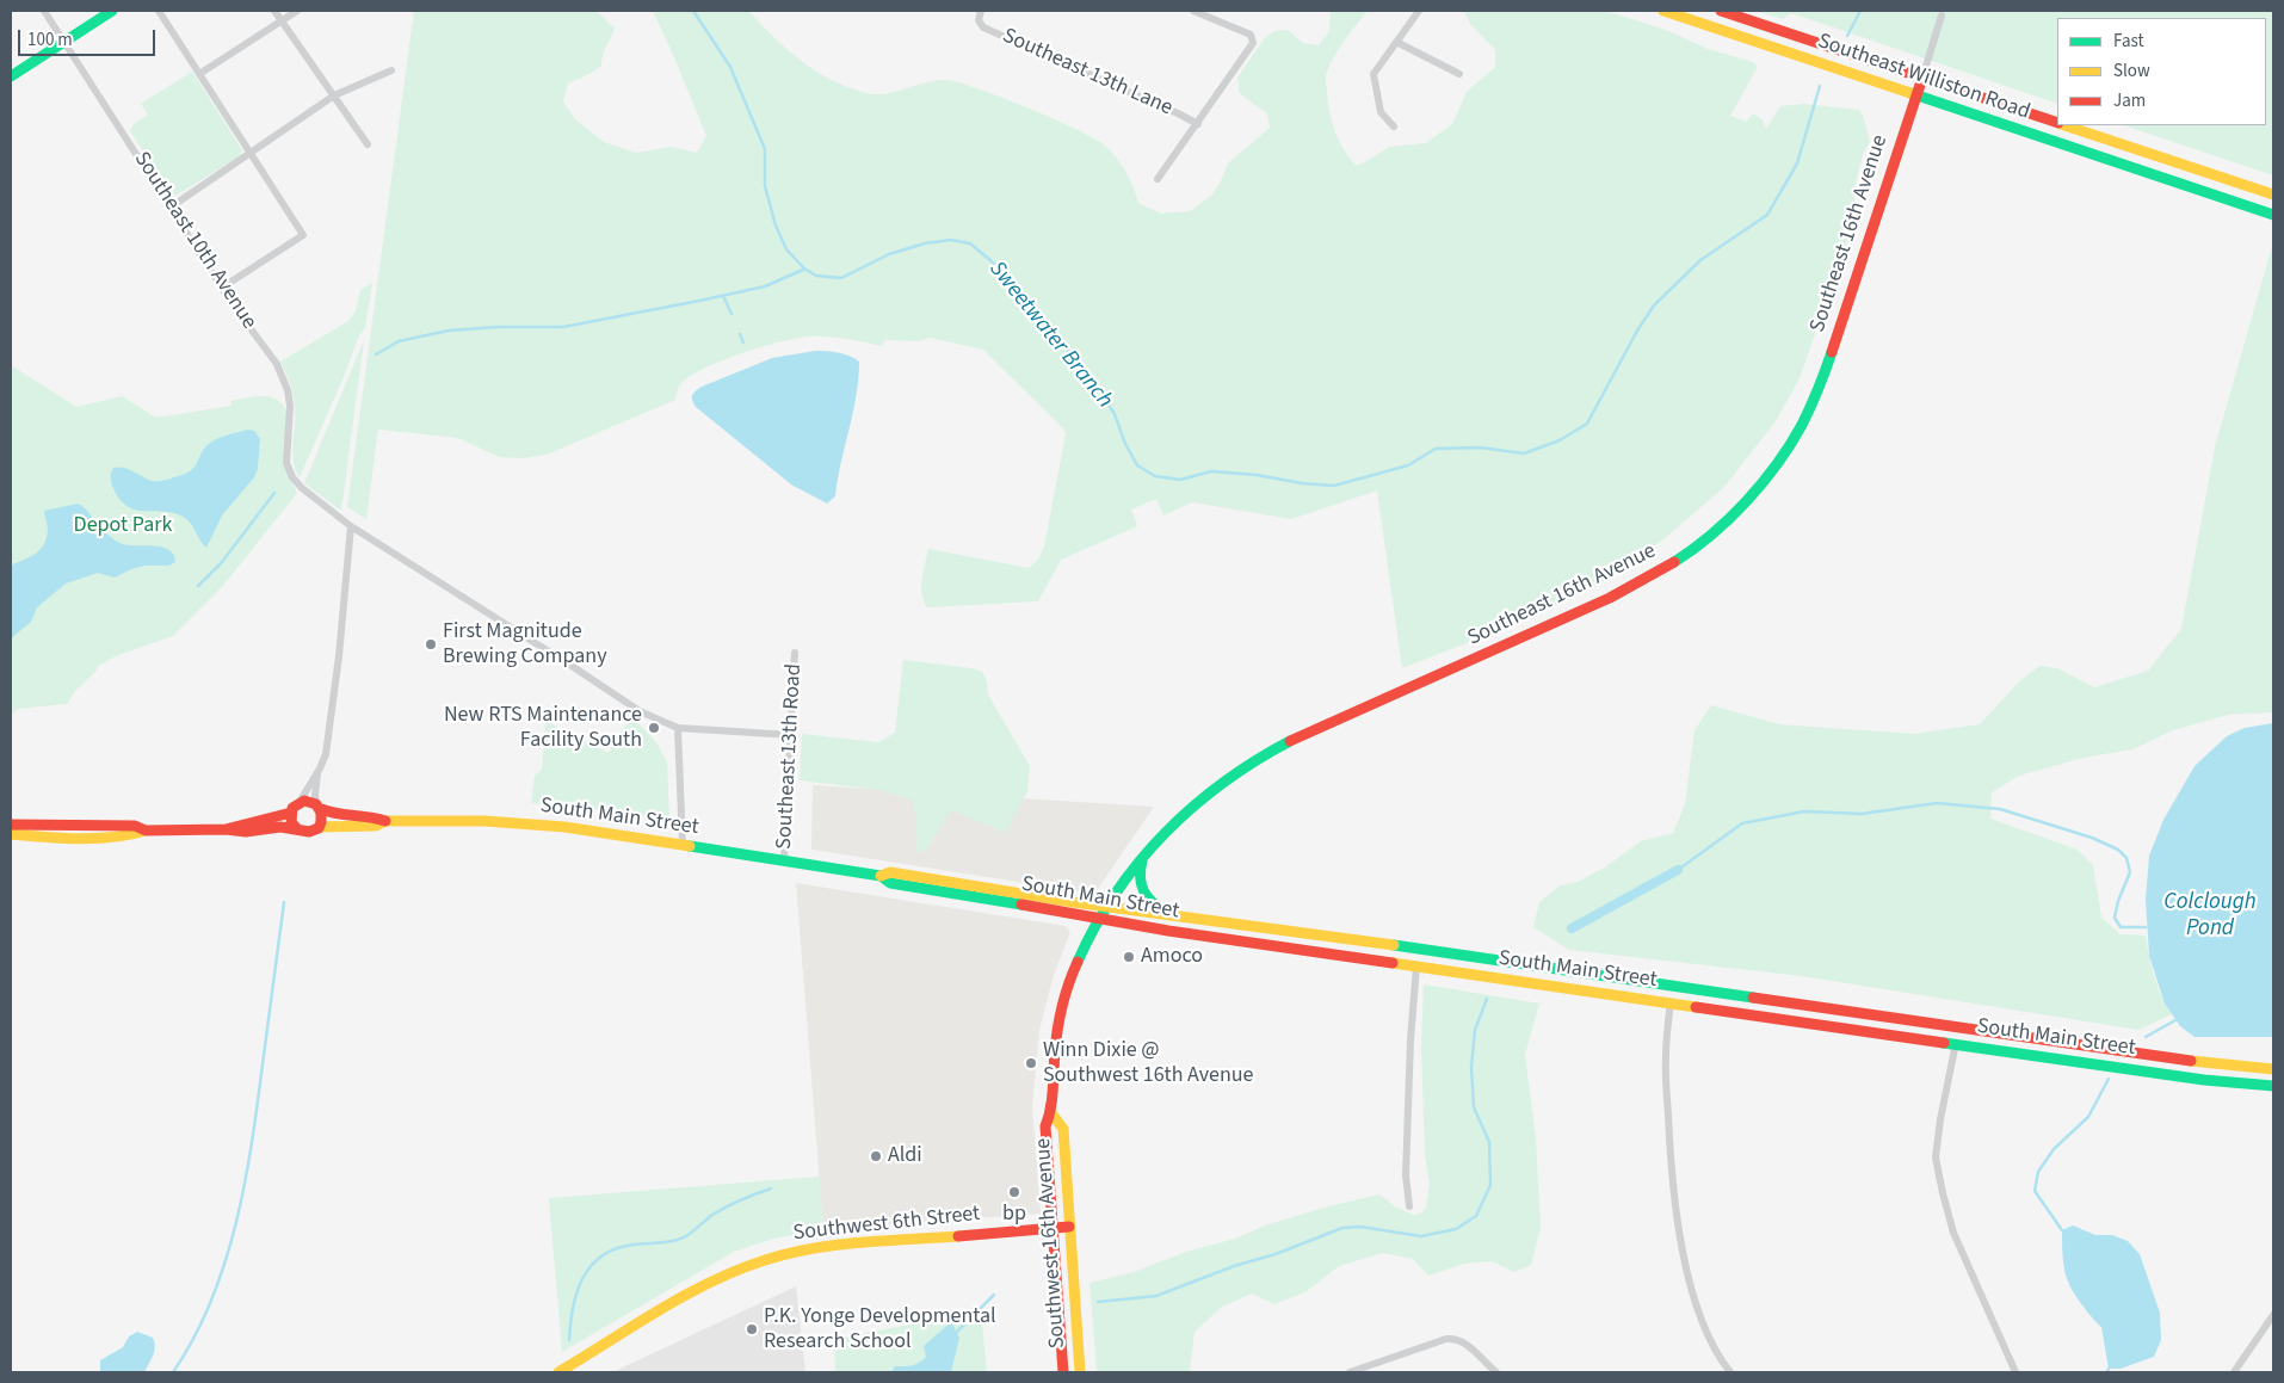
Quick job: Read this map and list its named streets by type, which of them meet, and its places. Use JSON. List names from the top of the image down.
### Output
{
  "streets": {
    "main road": [
      "Southeast Williston Road",
      "Southeast 16th Avenue",
      "South Main Street",
      "Southwest 6th Street",
      "Southwest 16th Avenue"
    ],
    "street": ["Southeast 13th Lane", "Southeast 10th Avenue", "Southeast 13th Road"]
  },
  "crossings": [
    ["Southeast Williston Road", "Southeast 16th Avenue"],
    ["Southeast 16th Avenue", "South Main Street"],
    ["Southeast 16th Avenue", "Southwest 16th Avenue"],
    ["Southeast 13th Road", "South Main Street"],
    ["South Main Street", "Southwest 16th Avenue"],
    ["Southwest 6th Street", "Southwest 16th Avenue"]
  ],
  "water": ["Sweetwater Branch", "Colclough Pond"],
  "parks": ["Depot Park"],
  "places": [
    "First Magnitude Brewing Company",
    "New RTS Maintenance Facility South",
    "Amoco",
    "Winn Dixie @ Southwest 16th Avenue",
    "Aldi",
    "bp",
    "P.K. Yonge Developmental Research School"
  ],
  "legend": ["Fast", "Slow", "Jam"],
  "scale_bar": "100 m"
}
